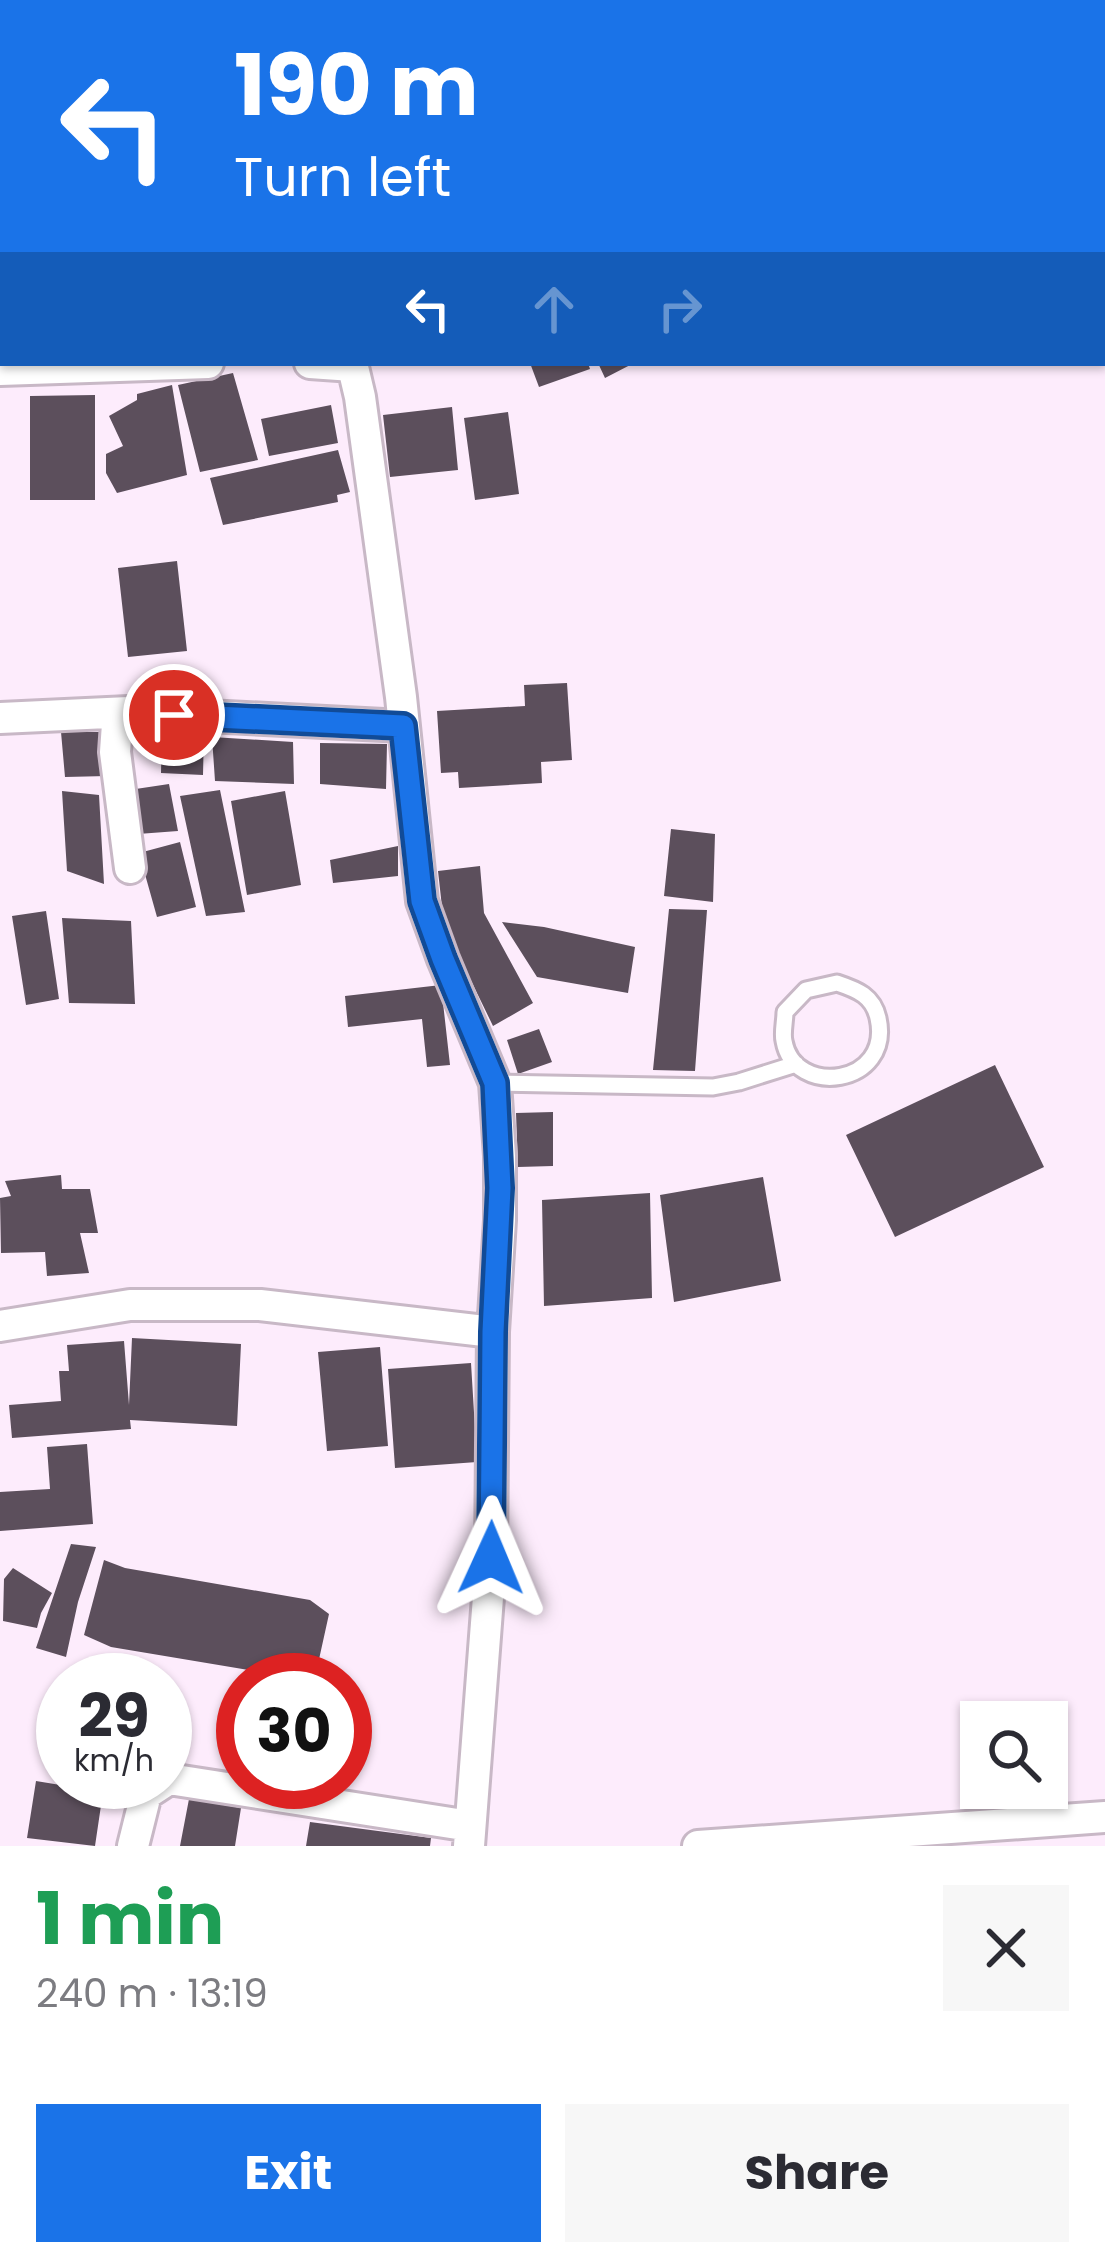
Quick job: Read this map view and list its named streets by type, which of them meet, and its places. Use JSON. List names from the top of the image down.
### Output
{
  "page": {
    "turn": ["190 m", "Turn left"],
    "speed": "29 km/h",
    "limit": "30",
    "heading": ["1 min", "240 m · 13:19"],
    "buttons": ["Exit", "Share"]
  }
}
